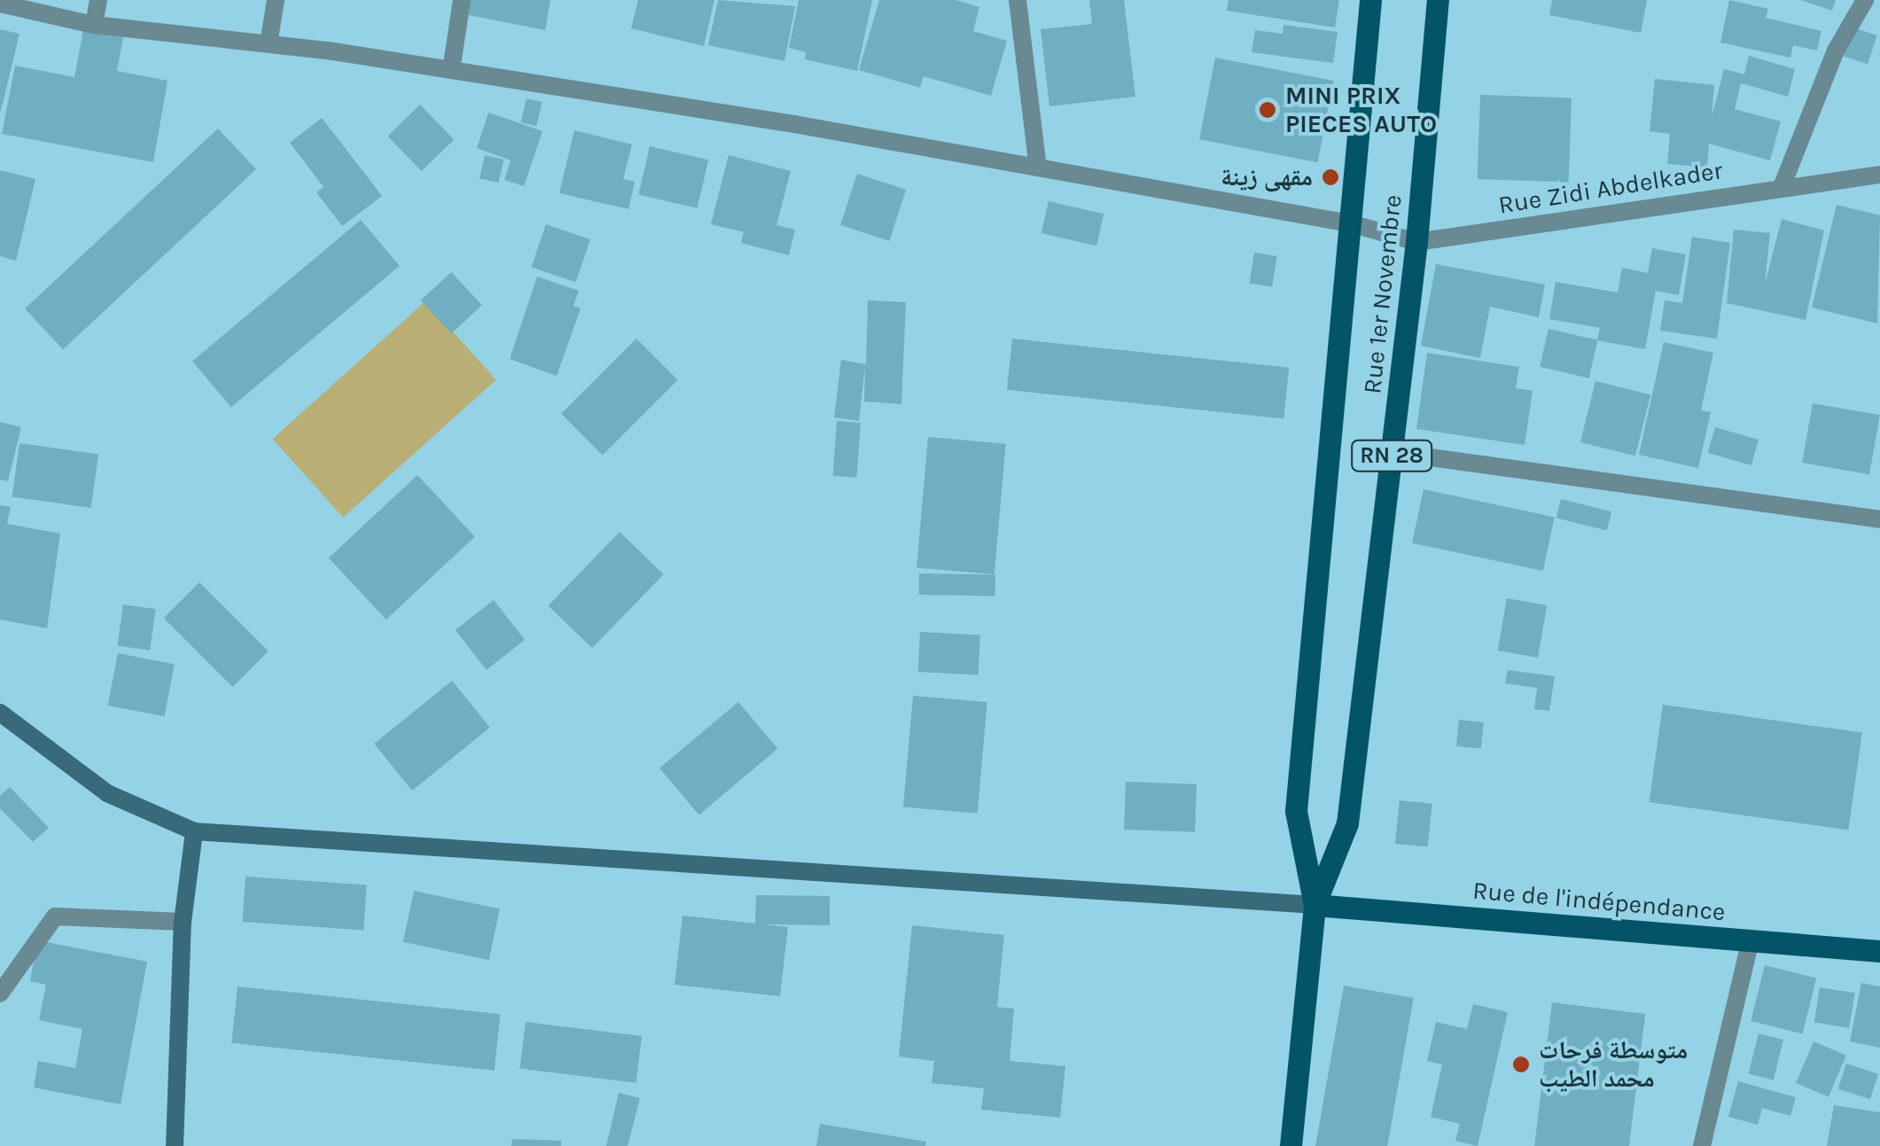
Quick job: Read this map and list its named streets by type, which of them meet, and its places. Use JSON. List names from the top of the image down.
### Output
{
  "streets": {
    "main road": ["Rue 1er Novembre", "RN 28", "Rue de l'indépendance"],
    "street": ["Rue Zidi Abdelkader"]
  },
  "crossings": [
    ["Rue Zidi Abdelkader", "Rue 1er Novembre"],
    ["Rue Zidi Abdelkader", "RN 28"],
    ["Rue 1er Novembre", "RN 28"],
    ["Rue 1er Novembre", "Rue de l'indépendance"],
    ["RN 28", "Rue de l'indépendance"]
  ],
  "places": ["MINI PRIX PIECES AUTO", "مقهى زينة", "متوسطة فرحات محمد الطيب"]
}
